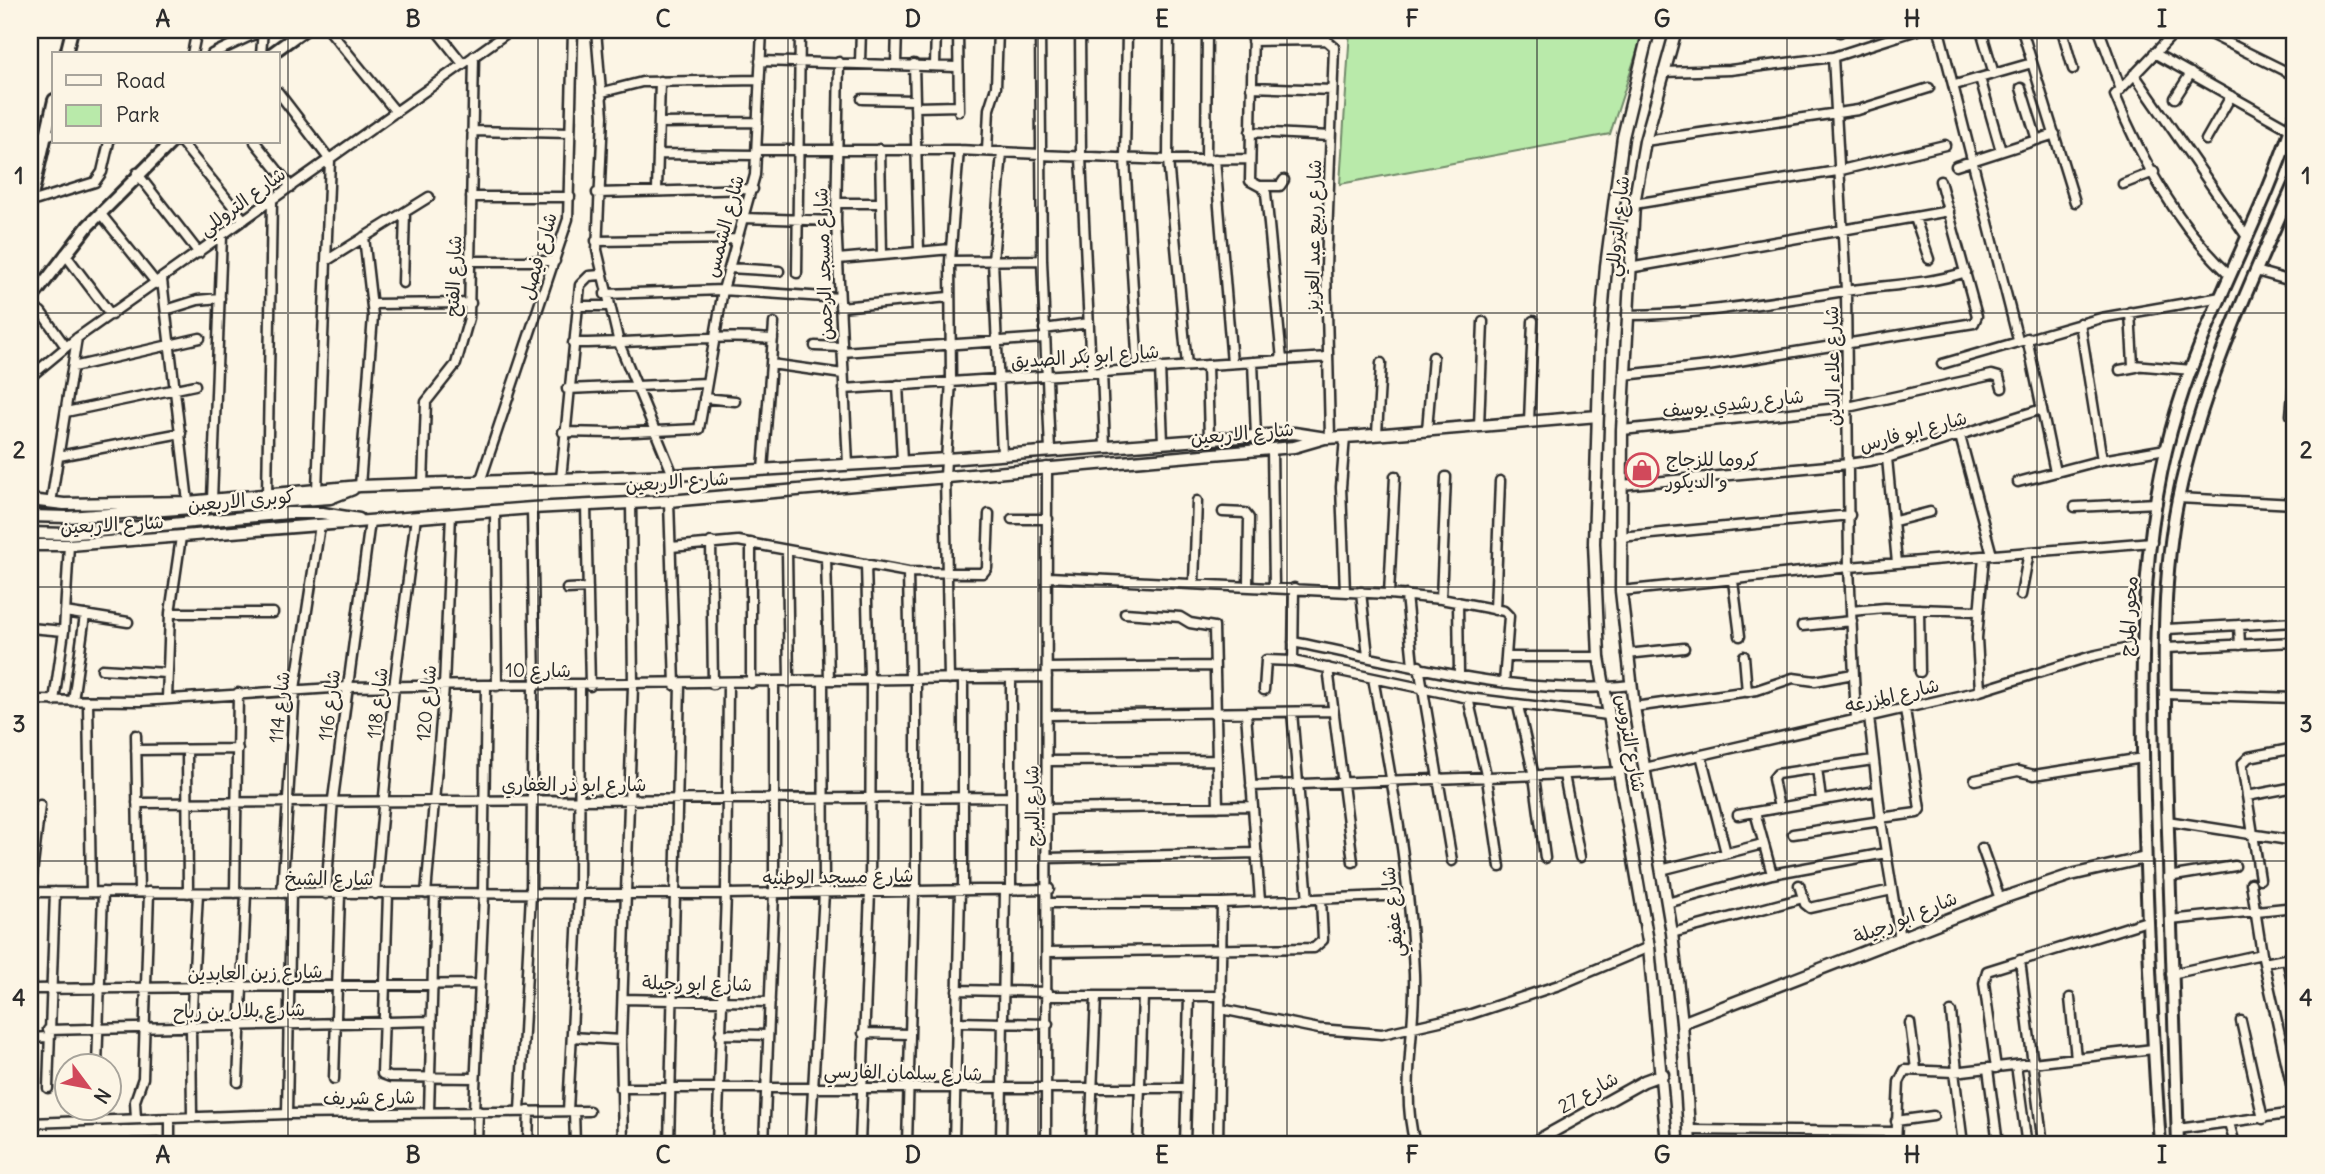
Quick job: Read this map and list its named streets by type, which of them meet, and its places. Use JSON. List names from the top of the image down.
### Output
{
  "streets": {
    "main road": ["محور المرج"],
    "street": [
      "شارع التروللي",
      "شارع الشمس",
      "شارع ربيع عبد العزيز",
      "شارع فيصل",
      "شارع مسجد الرحمن",
      "شارع الفتح",
      "شارع ابو بكر الصديق",
      "شارع علاء الدين",
      "شارع رشدي يوسف",
      "شارع ابو فارس",
      "شارع الاربعين",
      "كوبرى الاربعين",
      "شارع 10",
      "شارع المزرعه",
      "شارع 118",
      "شارع 120",
      "شارع 116",
      "شارع 114",
      "شارع التروس",
      "شارع ابو ذر الغفاري",
      "شارع البرج",
      "شارع مسجد الوطنيه",
      "شارع الشيخ",
      "شارع عفيفي",
      "شارع ابو رجيلة",
      "شارع زين العابدين",
      "شارع بلال بن رباح",
      "شارع سلمان الفارسي",
      "شارع 27",
      "شارع شريف"
    ]
  },
  "crossings": [
    ["شارع التروللي", "شارع الفتح"],
    ["شارع التروللي", "شارع رشدي يوسف"],
    ["شارع التروللي", "شارع الاربعين"],
    ["شارع التروللي", "شارع التروس"],
    ["شارع ربيع عبد العزيز", "شارع ابو بكر الصديق"],
    ["شارع ربيع عبد العزيز", "شارع الاربعين"],
    ["شارع فيصل", "شارع الاربعين"],
    ["شارع مسجد الرحمن", "شارع ابو بكر الصديق"],
    ["شارع مسجد الرحمن", "شارع الاربعين"],
    ["شارع الفتح", "شارع الاربعين"],
    ["شارع علاء الدين", "شارع رشدي يوسف"],
    ["شارع علاء الدين", "شارع ابو فارس"],
    ["شارع علاء الدين", "شارع المزرعه"],
    ["شارع رشدي يوسف", "شارع التروس"],
    ["شارع ابو فارس", "شارع التروس"],
    ["شارع الاربعين", "كوبرى الاربعين"],
    ["شارع الاربعين", "شارع 118"],
    ["شارع الاربعين", "شارع 120"],
    ["شارع الاربعين", "شارع 116"],
    ["شارع الاربعين", "شارع 114"],
    ["شارع الاربعين", "شارع التروس"],
    ["شارع الاربعين", "شارع البرج"],
    ["كوبرى الاربعين", "شارع 116"],
    ["محور المرج", "شارع المزرعه"],
    ["محور المرج", "شارع ابو رجيلة"],
    ["شارع 10", "شارع 118"],
    ["شارع 10", "شارع 120"],
    ["شارع 10", "شارع 116"],
    ["شارع 10", "شارع 114"],
    ["شارع 10", "شارع البرج"],
    ["شارع المزرعه", "شارع التروس"],
    ["شارع 118", "شارع ابو ذر الغفاري"],
    ["شارع 118", "شارع الشيخ"],
    ["شارع 120", "شارع ابو ذر الغفاري"],
    ["شارع 120", "شارع الشيخ"],
    ["شارع 120", "شارع زين العابدين"],
    ["شارع 120", "شارع بلال بن رباح"],
    ["شارع 120", "شارع شريف"],
    ["شارع 116", "شارع ابو ذر الغفاري"],
    ["شارع 116", "شارع الشيخ"],
    ["شارع 114", "شارع ابو ذر الغفاري"],
    ["شارع 114", "شارع الشيخ"],
    ["شارع 114", "شارع زين العابدين"],
    ["شارع 114", "شارع بلال بن رباح"],
    ["شارع 114", "شارع شريف"],
    ["شارع التروس", "شارع ابو رجيلة"],
    ["شارع التروس", "شارع 27"],
    ["شارع البرج", "شارع مسجد الوطنيه"],
    ["شارع البرج", "شارع سلمان الفارسي"],
    ["شارع مسجد الوطنيه", "شارع الشيخ"]
  ],
  "places": {
    "shop": ["كروما للزجاج و الديكور"]
  },
  "legend": ["Road", "Park"],
  "north": "bottom right",
  "grid": {
    "columns": [
      "A",
      "B",
      "C",
      "D",
      "E",
      "F",
      "G",
      "H",
      "I"
    ],
    "rows": [
      "1",
      "2",
      "3",
      "4"
    ]
  }
}
